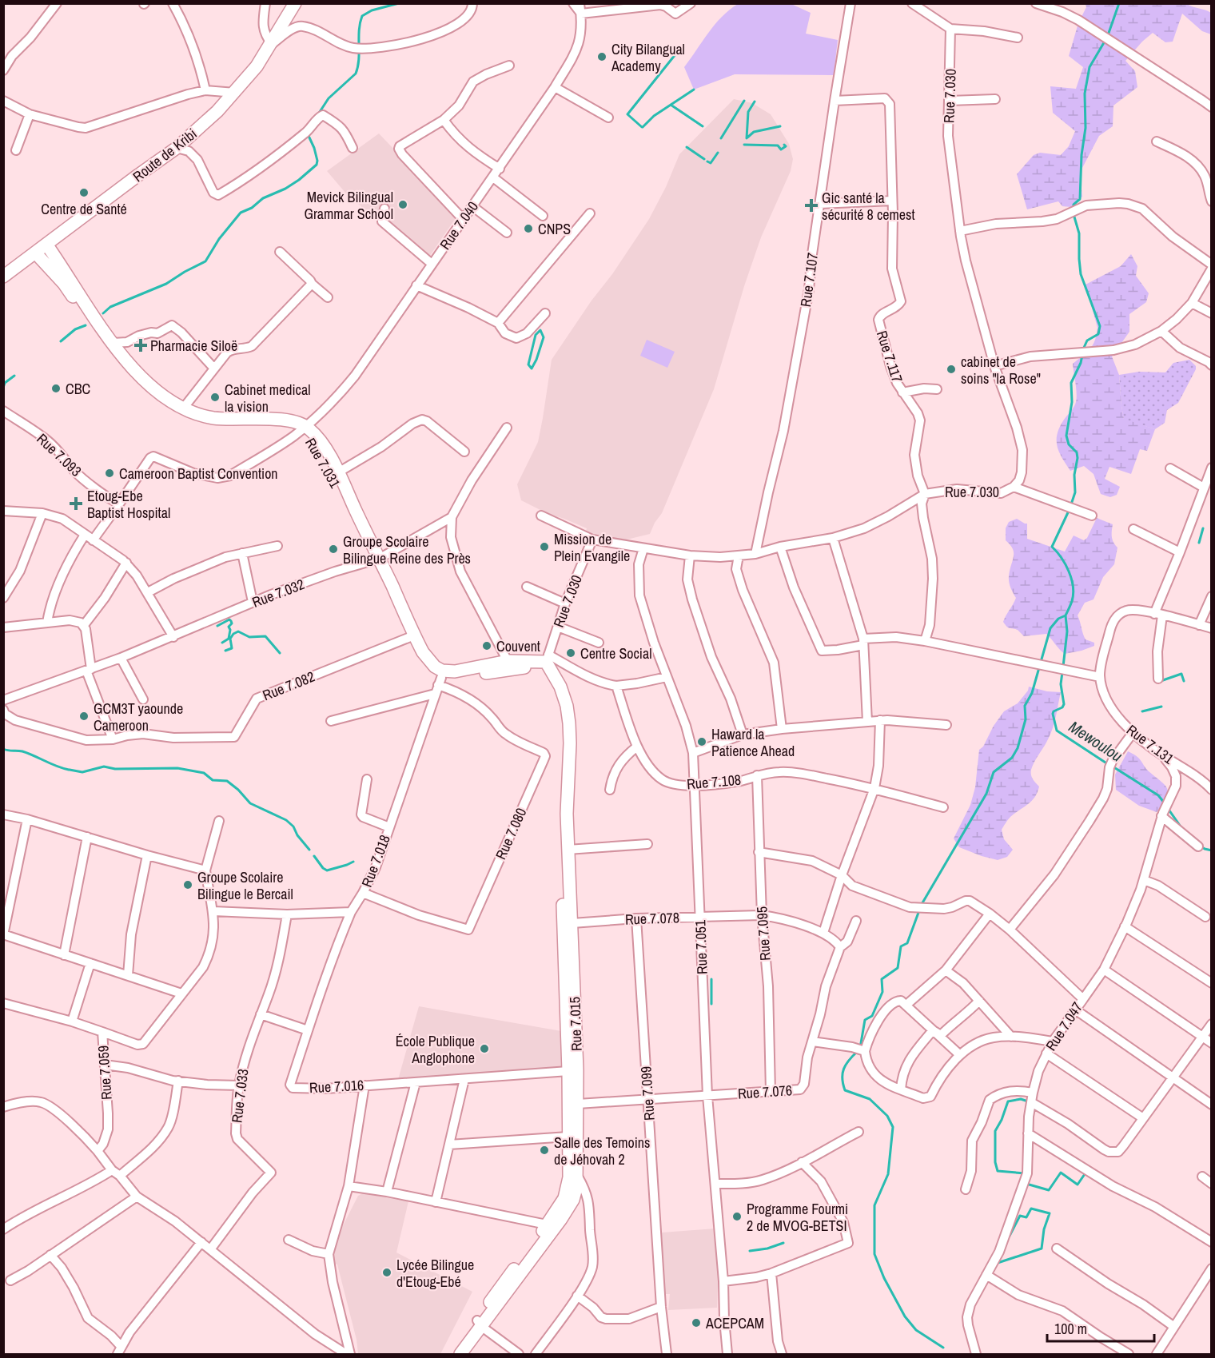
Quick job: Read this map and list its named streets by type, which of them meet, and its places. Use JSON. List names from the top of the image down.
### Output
{
  "streets": {
    "main road": ["Route de Kribi", "Rue 7.031", "Rue 7.015"],
    "street": [
      "Rue 7.030",
      "Rue 7.040",
      "Rue 7.107",
      "Rue 7.117",
      "Rue 7.093",
      "Rue 7.032",
      "Rue 7.082",
      "Rue 7.131",
      "Rue 7.108",
      "Rue 7.080",
      "Rue 7.018",
      "Rue 7.078",
      "Rue 7.095",
      "Rue 7.051",
      "Rue 7.047",
      "Rue 7.059",
      "Rue 7.016",
      "Rue 7.076",
      "Rue 7.099",
      "Rue 7.033"
    ]
  },
  "crossings": [
    ["Rue 7.030", "Rue 7.107"],
    ["Rue 7.030", "Rue 7.117"],
    ["Rue 7.030", "Rue 7.031"],
    ["Rue 7.030", "Rue 7.051"],
    ["Rue 7.030", "Rue 7.015"],
    ["Route de Kribi", "Rue 7.031"],
    ["Rue 7.040", "Rue 7.031"],
    ["Rue 7.107", "Rue 7.117"],
    ["Rue 7.031", "Rue 7.032"],
    ["Rue 7.031", "Rue 7.082"],
    ["Rue 7.031", "Rue 7.080"],
    ["Rue 7.031", "Rue 7.018"],
    ["Rue 7.031", "Rue 7.015"],
    ["Rue 7.108", "Rue 7.095"],
    ["Rue 7.108", "Rue 7.051"],
    ["Rue 7.080", "Rue 7.018"],
    ["Rue 7.018", "Rue 7.016"],
    ["Rue 7.078", "Rue 7.095"],
    ["Rue 7.078", "Rue 7.051"],
    ["Rue 7.078", "Rue 7.015"],
    ["Rue 7.078", "Rue 7.076"],
    ["Rue 7.078", "Rue 7.099"],
    ["Rue 7.095", "Rue 7.047"],
    ["Rue 7.095", "Rue 7.076"],
    ["Rue 7.051", "Rue 7.076"],
    ["Rue 7.015", "Rue 7.016"],
    ["Rue 7.015", "Rue 7.076"],
    ["Rue 7.076", "Rue 7.099"]
  ],
  "water": ["Mewoulou"],
  "places": {
    "other": [
      "City Bilangual Academy",
      "Centre de Santé",
      "Mevick Bilingual Grammar School",
      "CNPS",
      "cabinet de soins \"la Rose\"",
      "CBC",
      "Cabinet medical la vision",
      "Cameroon Baptist Convention",
      "Mission de Plein Evangile",
      "Groupe Scolaire Bilingue Reine des Près",
      "Couvent",
      "Centre Social",
      "GCM3T yaounde Cameroon",
      "Haward la Patience Ahead",
      "Groupe Scolaire Bilingue le Bercail",
      "École Publique Anglophone",
      "Salle des Temoins de Jéhovah 2",
      "Programme Fourmi 2 de MVOG-BETSI",
      "Lycée Bilingue d'Etoug-Ebé",
      "ACEPCAM"
    ],
    "health": ["Gic santé la sécurité 8 cemest", "Pharmacie Siloë", "Etoug-Ebe Baptist Hospital"]
  },
  "scale_bar": "100 m"
}
